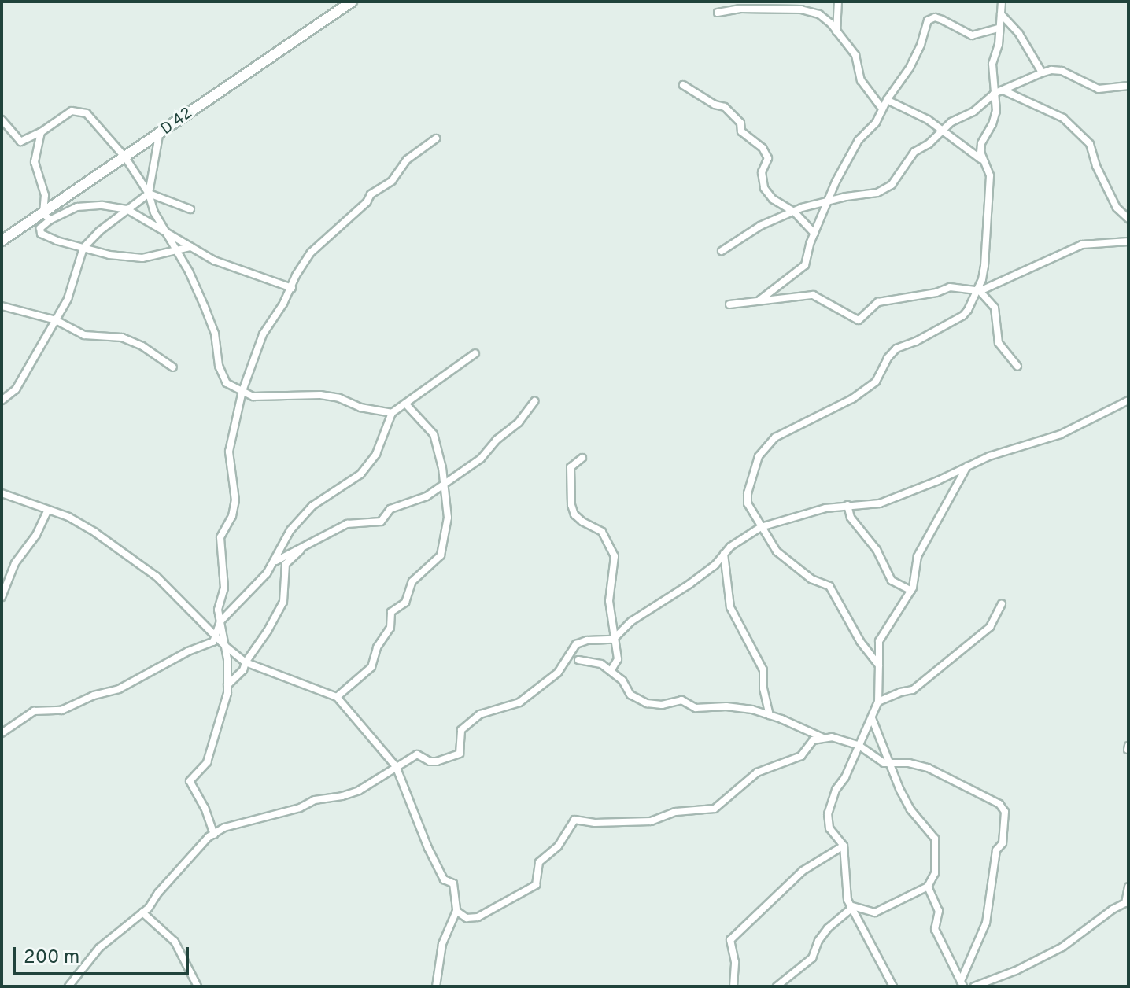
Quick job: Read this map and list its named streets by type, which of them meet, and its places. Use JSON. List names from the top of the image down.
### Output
{
  "streets": {
    "street": ["D 42"]
  },
  "scale_bar": "200 m"
}
